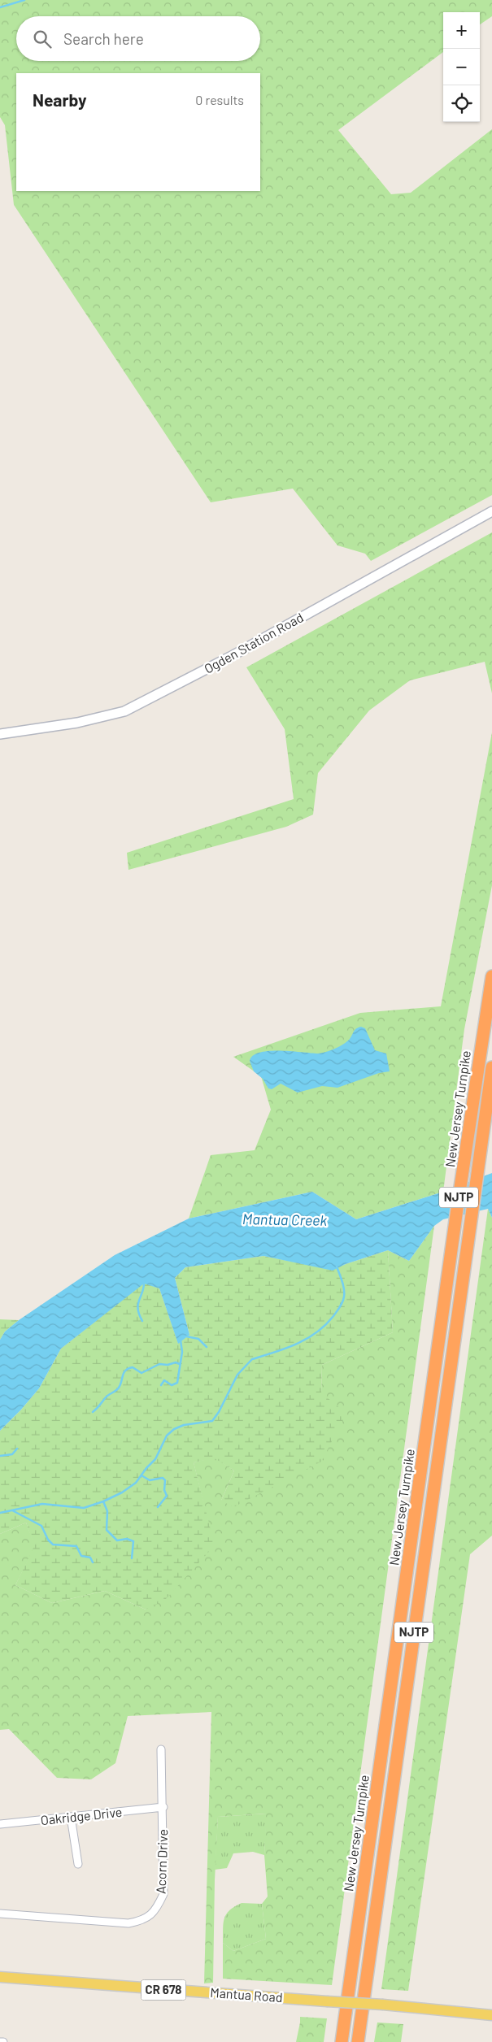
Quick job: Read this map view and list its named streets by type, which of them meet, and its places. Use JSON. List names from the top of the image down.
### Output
{
  "streets": {
    "highway": ["New Jersey Turnpike", "NJTP"],
    "main road": ["CR 678", "Mantua Road"],
    "street": ["Ogden Station Road", "Oakridge Drive", "Acorn Drive"]
  },
  "crossings": [
    ["Oakridge Drive", "Acorn Drive"]
  ],
  "water": ["Mantua Creek"],
  "page": {
    "map_buttons": ["+", "−"],
    "search": "Search here",
    "heading": ["Nearby", "0 results"]
  }
}
